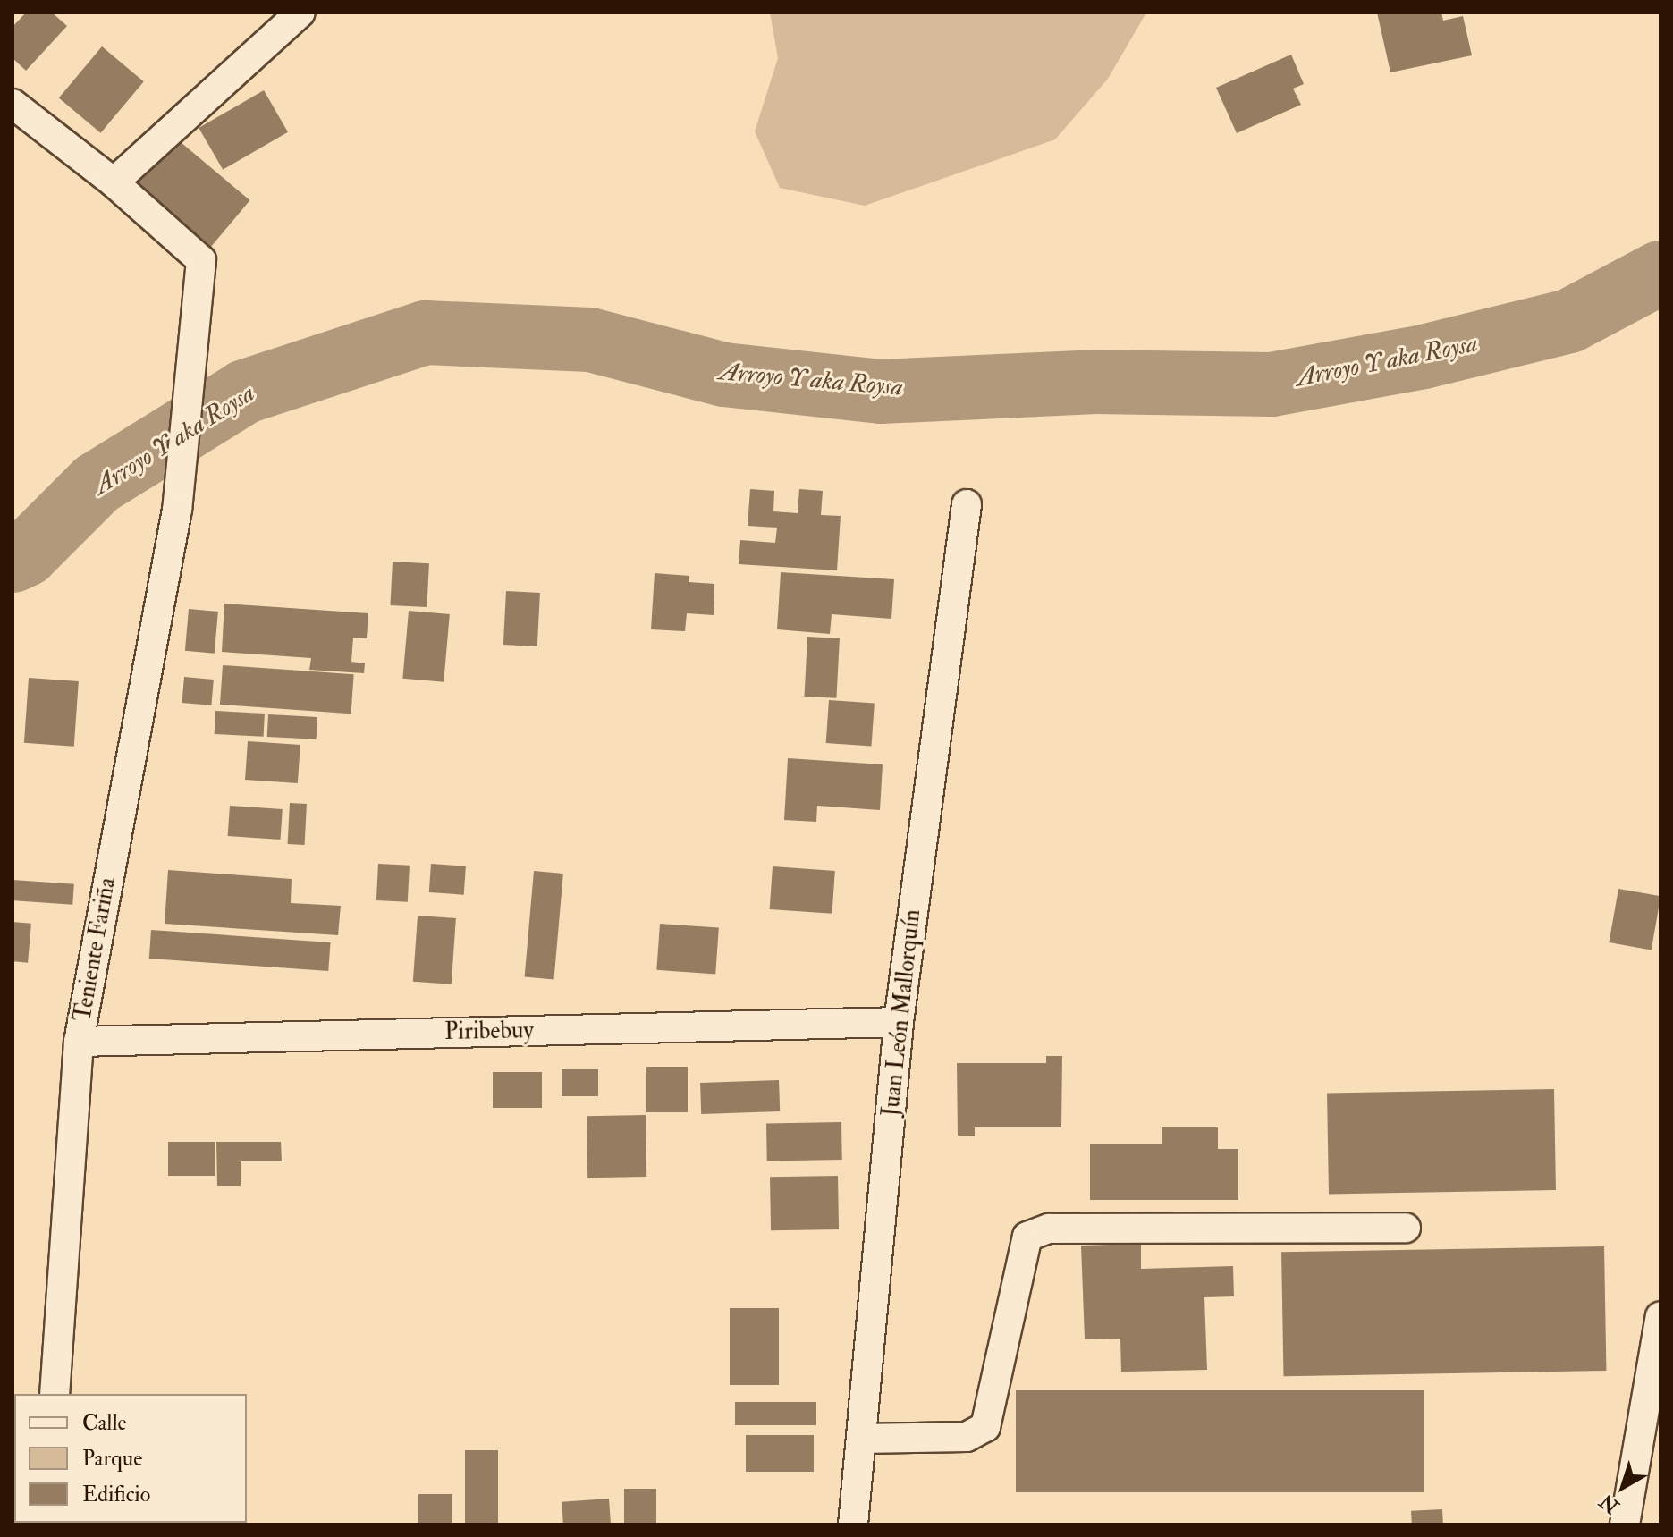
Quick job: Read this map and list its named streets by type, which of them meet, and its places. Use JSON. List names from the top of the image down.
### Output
{
  "streets": {
    "street": ["Teniente Fariña", "Juan León Mallorquín", "Piribebuy"]
  },
  "crossings": [
    ["Teniente Fariña", "Piribebuy"],
    ["Juan León Mallorquín", "Piribebuy"]
  ],
  "water": ["Arroyo Y aka Roysa"],
  "legend": ["Calle", "Parque", "Edificio"],
  "north": "bottom left"
}
